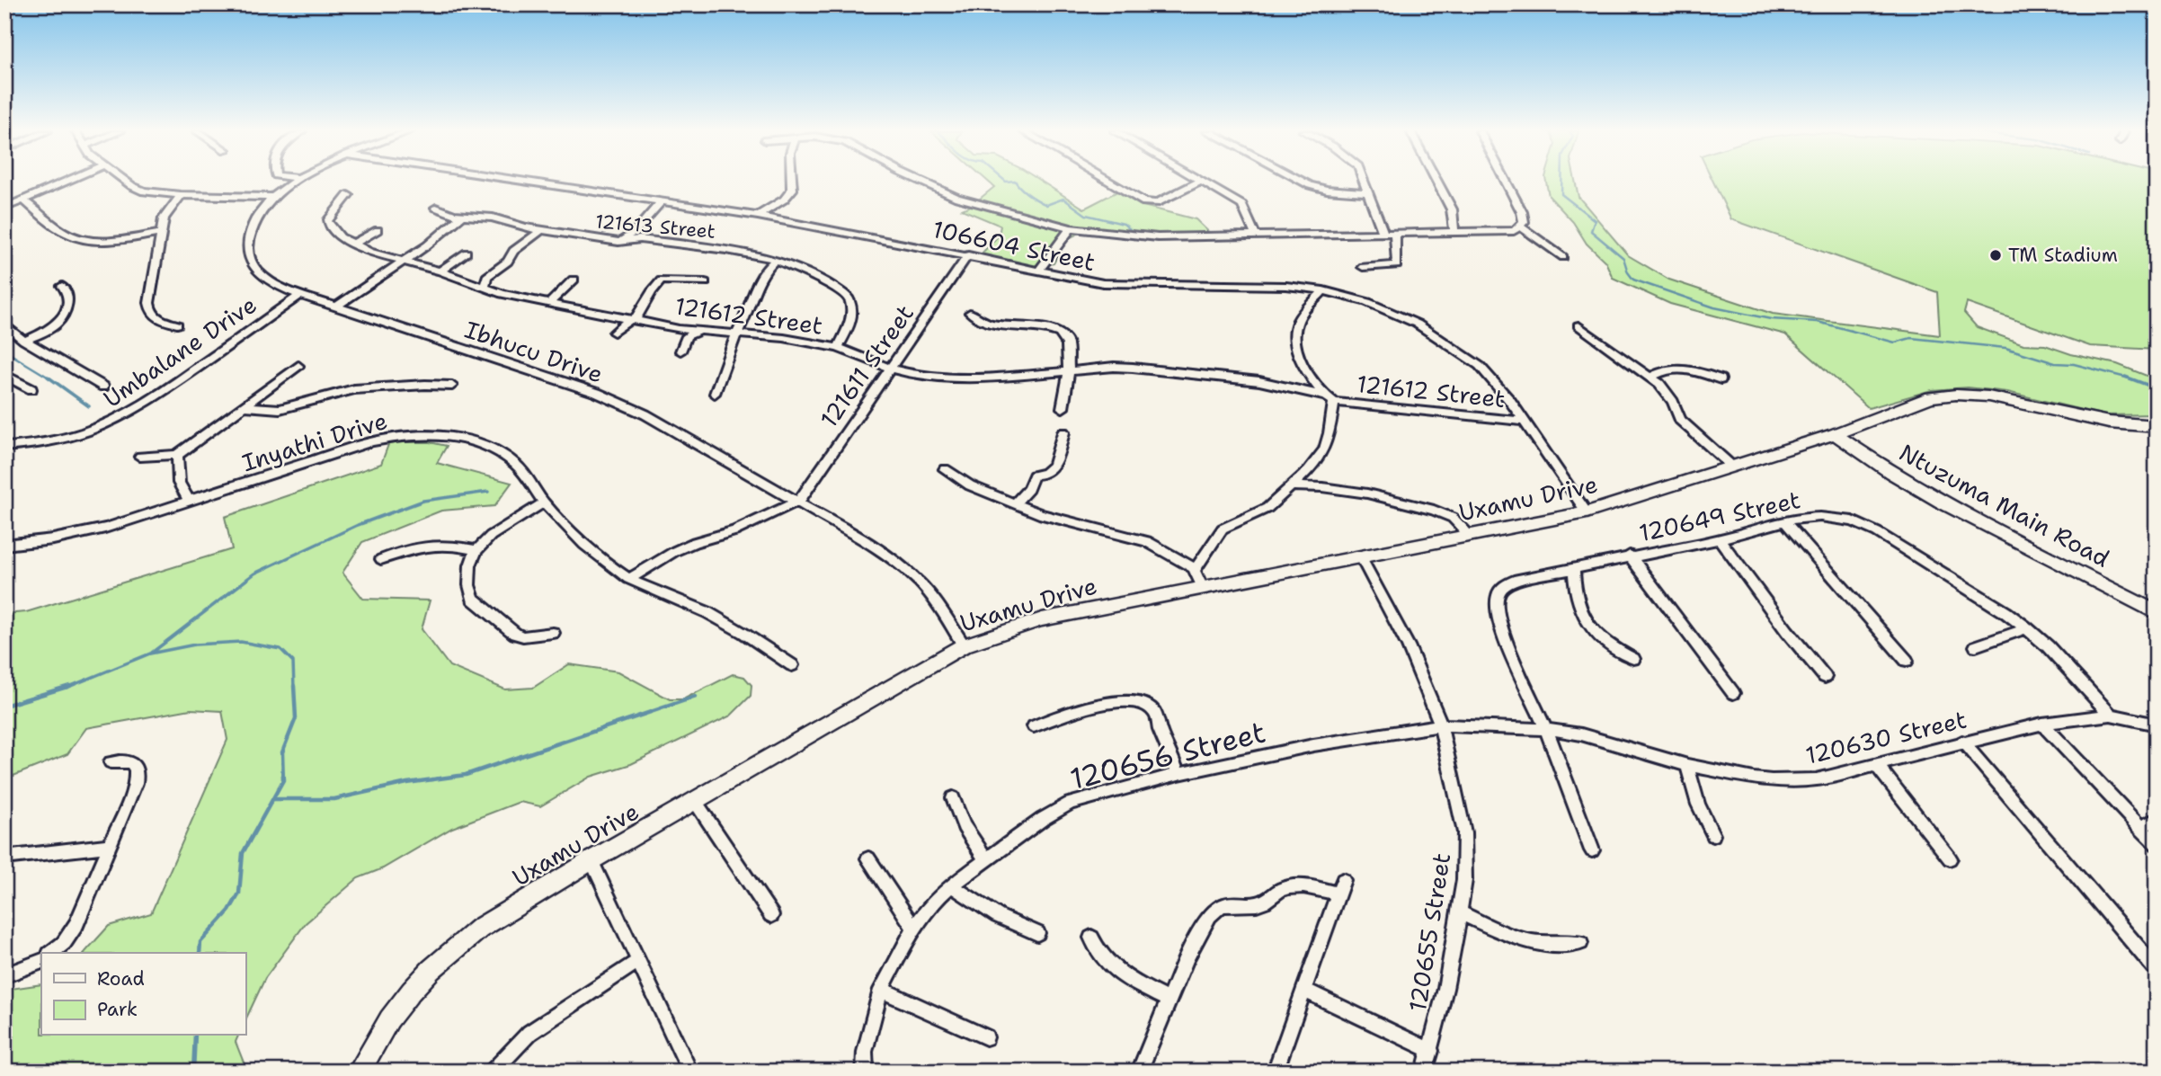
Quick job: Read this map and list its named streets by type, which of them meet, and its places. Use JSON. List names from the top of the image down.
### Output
{
  "streets": {
    "street": [
      "121613 Street",
      "106604 Street",
      "121612 Street",
      "Umbalane Drive",
      "Ibhucu Drive",
      "121611 Street",
      "Inyathi Drive",
      "Uxamu Drive",
      "Ntuzuma Main Road",
      "120649 Street",
      "120630 Street",
      "120656 Street",
      "120655 Street"
    ]
  },
  "crossings": [
    ["121613 Street", "121612 Street"],
    ["106604 Street", "121612 Street"],
    ["106604 Street", "121611 Street"],
    ["106604 Street", "Uxamu Drive"],
    ["121612 Street", "121611 Street"],
    ["Umbalane Drive", "Ibhucu Drive"],
    ["Ibhucu Drive", "121611 Street"],
    ["Ibhucu Drive", "Uxamu Drive"],
    ["Uxamu Drive", "Ntuzuma Main Road"],
    ["Uxamu Drive", "120655 Street"],
    ["120649 Street", "120630 Street"],
    ["120630 Street", "120656 Street"],
    ["120630 Street", "120655 Street"],
    ["120656 Street", "120655 Street"]
  ],
  "places": ["TM Stadium"],
  "legend": ["Road", "Park"]
}
